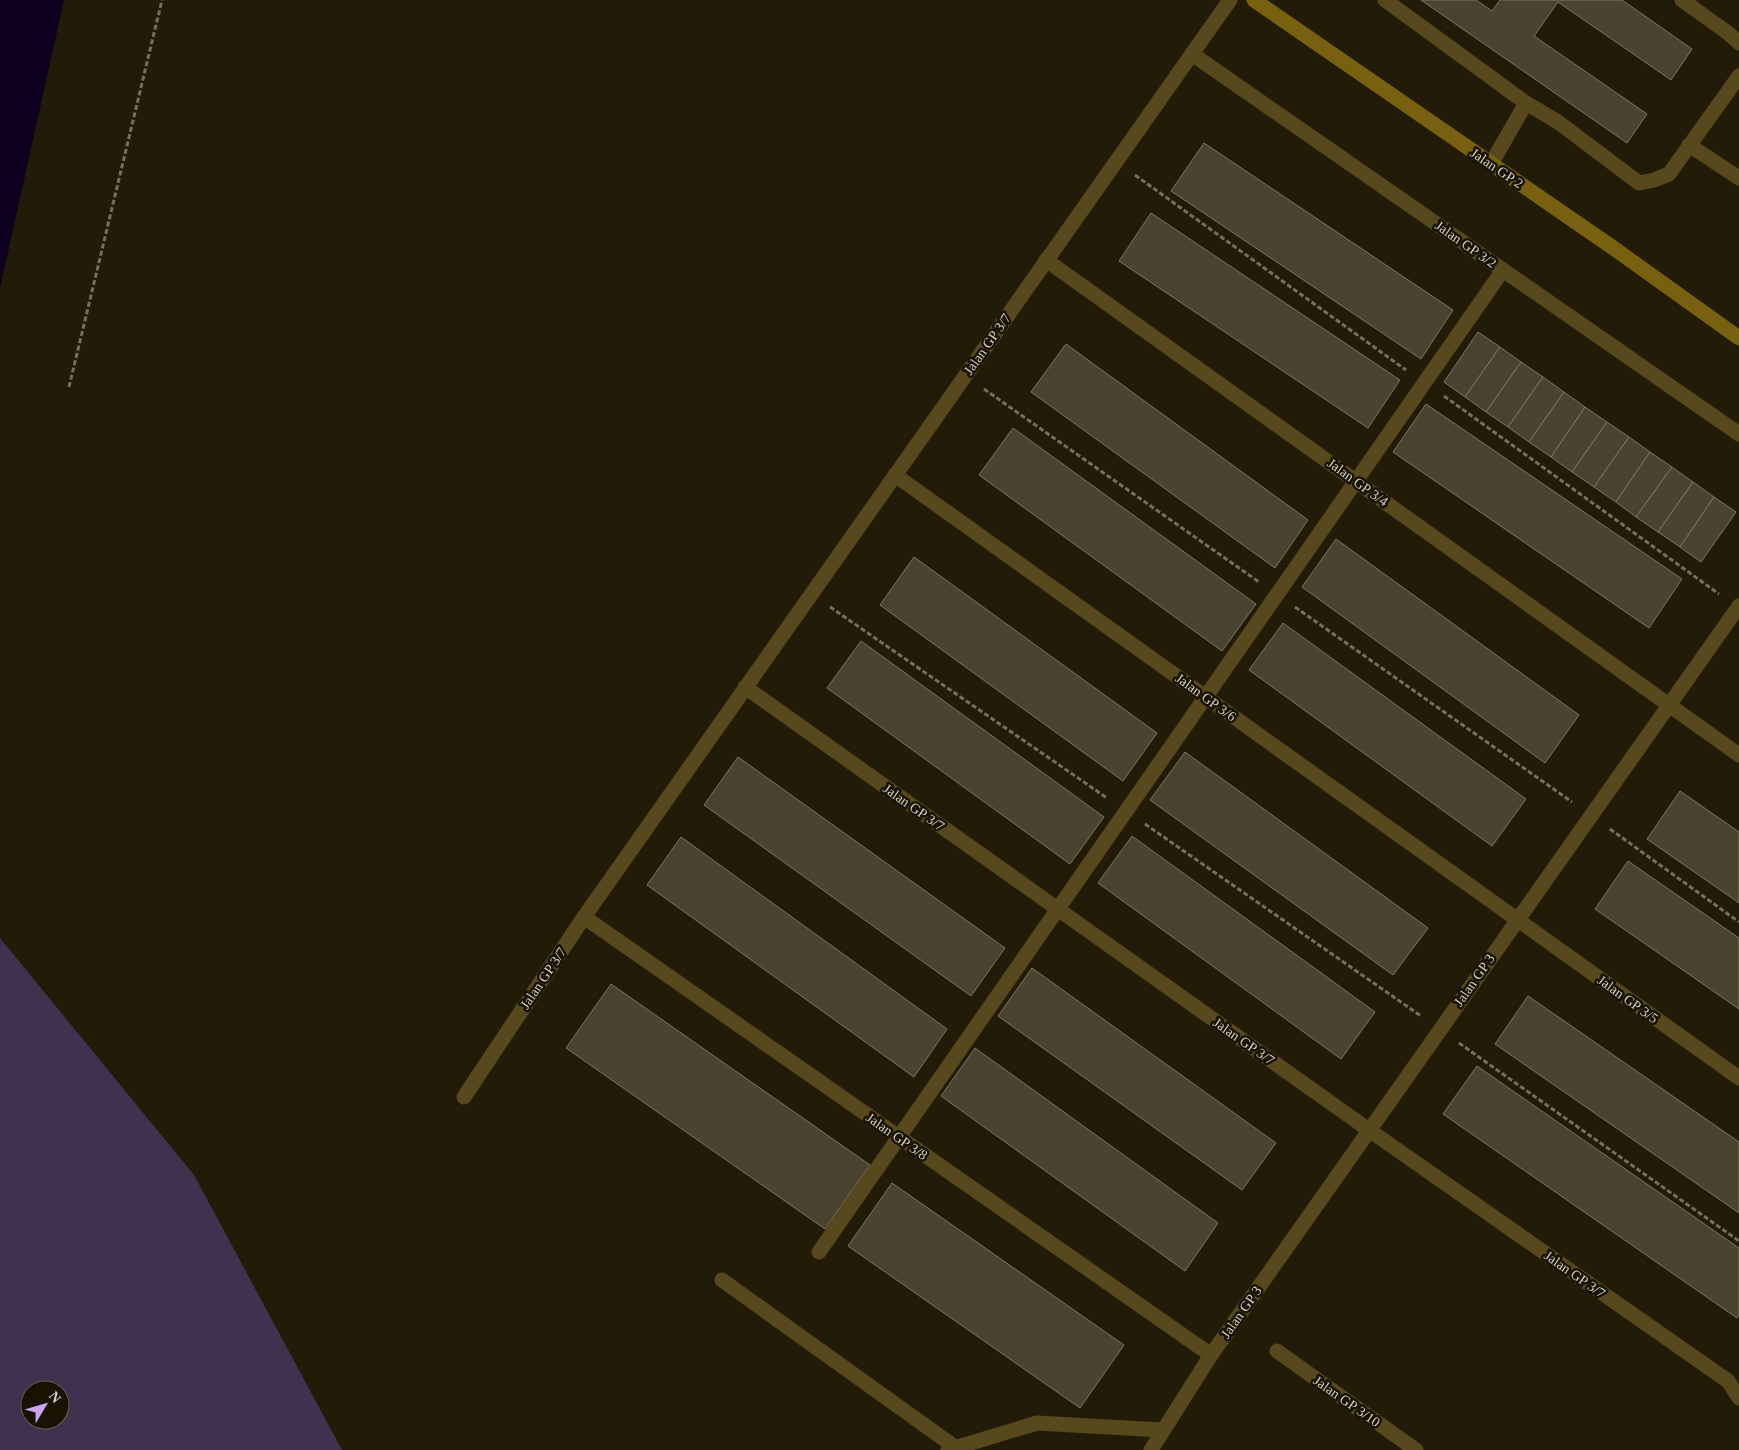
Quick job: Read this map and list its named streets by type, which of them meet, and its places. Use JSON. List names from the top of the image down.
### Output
{
  "streets": {
    "street": [
      "Jalan GP 2",
      "Jalan GP 3/2",
      "Jalan GP 3/7",
      "Jalan GP 3/4",
      "Jalan GP 3/6",
      "Jalan GP 3",
      "Jalan GP 3/5",
      "Jalan GP 3/8",
      "Jalan GP 3/10"
    ]
  },
  "crossings": [
    ["Jalan GP 3/2", "Jalan GP 3/7"],
    ["Jalan GP 3/7", "Jalan GP 3/4"],
    ["Jalan GP 3/7", "Jalan GP 3/6"],
    ["Jalan GP 3/7", "Jalan GP 3"],
    ["Jalan GP 3/7", "Jalan GP 3/8"],
    ["Jalan GP 3/4", "Jalan GP 3"],
    ["Jalan GP 3/6", "Jalan GP 3"],
    ["Jalan GP 3/6", "Jalan GP 3/5"],
    ["Jalan GP 3", "Jalan GP 3/5"],
    ["Jalan GP 3", "Jalan GP 3/8"]
  ],
  "north": "top right"
}
